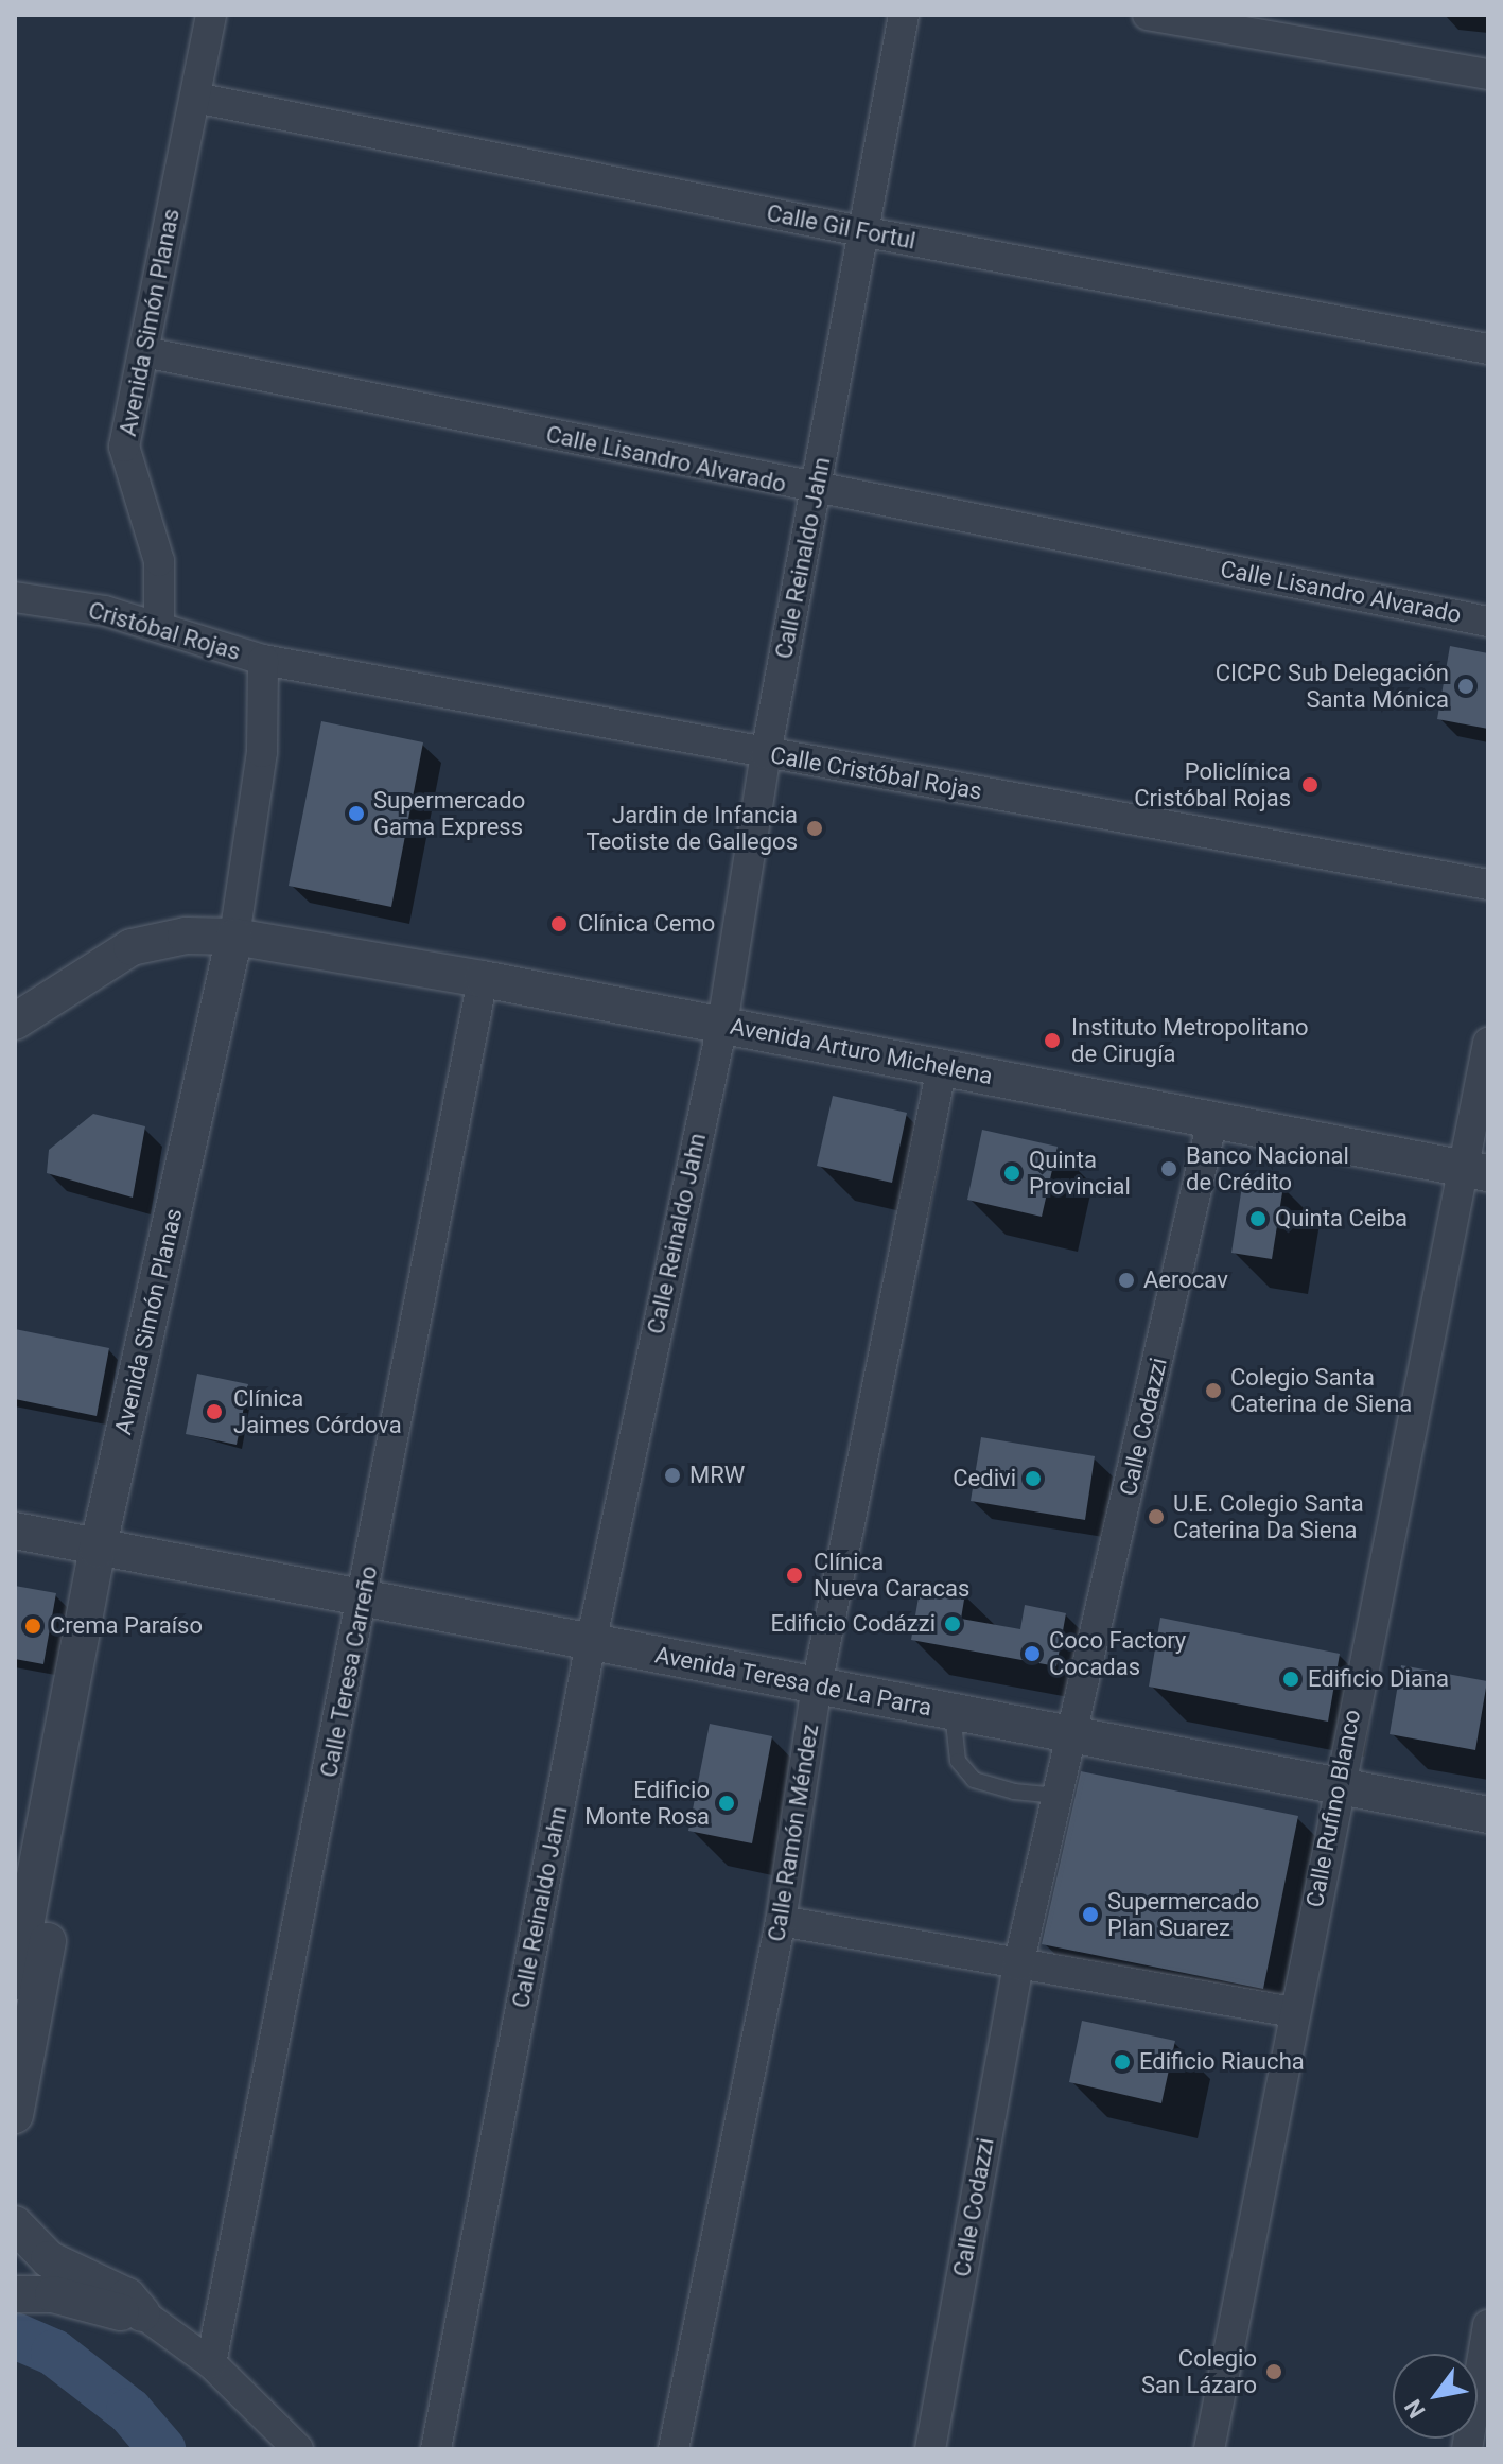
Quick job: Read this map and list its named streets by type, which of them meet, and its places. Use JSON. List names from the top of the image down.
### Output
{
  "streets": {
    "street": [
      "Calle Gil Fortul",
      "Avenida Simón Planas",
      "Calle Lisandro Alvarado",
      "Calle Reinaldo Jahn",
      "Cristóbal Rojas",
      "Calle Cristóbal Rojas",
      "Avenida Arturo Michelena",
      "Calle Codazzi",
      "Calle Teresa Carreño",
      "Avenida Teresa de La Parra",
      "Calle Rufino Blanco",
      "Calle Ramón Méndez"
    ]
  },
  "crossings": [
    ["Calle Gil Fortul", "Avenida Simón Planas"],
    ["Calle Gil Fortul", "Calle Reinaldo Jahn"],
    ["Avenida Simón Planas", "Calle Lisandro Alvarado"],
    ["Avenida Simón Planas", "Cristóbal Rojas"],
    ["Avenida Simón Planas", "Calle Cristóbal Rojas"],
    ["Avenida Simón Planas", "Avenida Arturo Michelena"],
    ["Avenida Simón Planas", "Avenida Teresa de La Parra"],
    ["Calle Lisandro Alvarado", "Calle Reinaldo Jahn"],
    ["Calle Reinaldo Jahn", "Calle Cristóbal Rojas"],
    ["Calle Reinaldo Jahn", "Avenida Arturo Michelena"],
    ["Calle Reinaldo Jahn", "Avenida Teresa de La Parra"],
    ["Cristóbal Rojas", "Calle Cristóbal Rojas"],
    ["Avenida Arturo Michelena", "Calle Codazzi"],
    ["Avenida Arturo Michelena", "Calle Teresa Carreño"],
    ["Avenida Arturo Michelena", "Calle Rufino Blanco"],
    ["Avenida Arturo Michelena", "Calle Ramón Méndez"],
    ["Calle Codazzi", "Avenida Teresa de La Parra"],
    ["Calle Teresa Carreño", "Avenida Teresa de La Parra"],
    ["Avenida Teresa de La Parra", "Calle Rufino Blanco"],
    ["Avenida Teresa de La Parra", "Calle Ramón Méndez"]
  ],
  "places": [
    "CICPC Sub Delegación Santa Mónica",
    "Policlínica Cristóbal Rojas",
    "Supermercado Gama Express",
    "Jardin de Infancia Teotiste de Gallegos",
    "Clínica Cemo",
    "Instituto Metropolitano de Cirugía",
    "Banco Nacional de Crédito",
    "Quinta Provincial",
    "Quinta Ceiba",
    "Aerocav",
    "Colegio Santa Caterina de Siena",
    "Clínica Jaimes Córdova",
    "MRW",
    "Cedivi",
    "U.E. Colegio Santa Caterina Da Siena",
    "Clínica Nueva Caracas",
    "Edificio Codázzi",
    "Crema Paraíso",
    "Coco Factory Cocadas",
    "Edificio Diana",
    "Edificio Monte Rosa",
    "Supermercado Plan Suarez",
    "Edificio Riaucha",
    "Colegio San Lázaro"
  ],
  "north": "bottom left"
}
